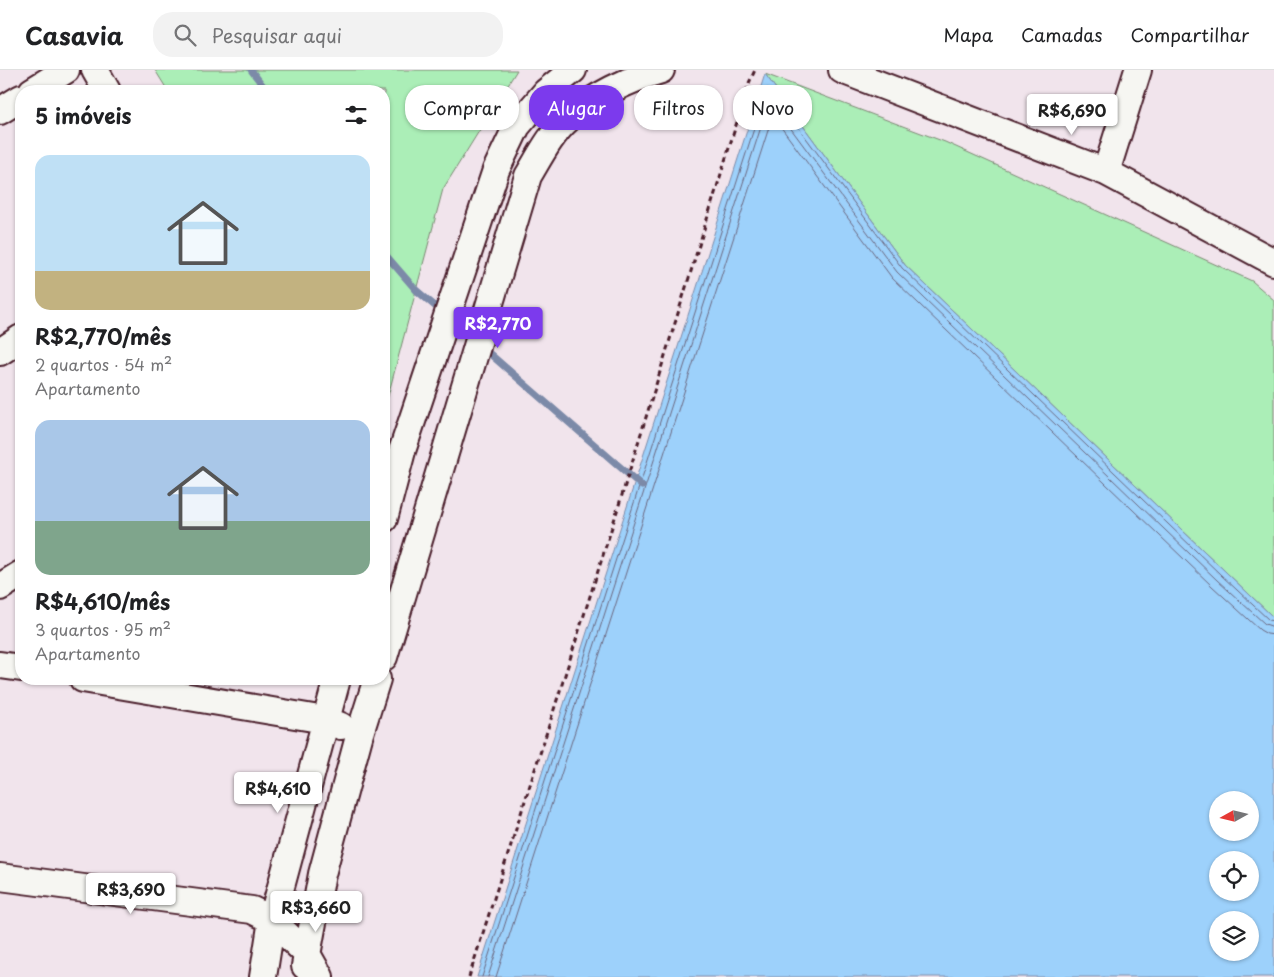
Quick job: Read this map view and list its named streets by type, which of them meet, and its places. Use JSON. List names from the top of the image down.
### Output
{
  "north": "left",
  "page": {
    "header": "Casavia",
    "search": "Pesquisar aqui",
    "nav": ["Mapa", "Camadas", "Compartilhar"],
    "chip": [
      "Comprar",
      "Alugar",
      "Filtros",
      "Novo"
    ],
    "heading": "5 imóveis",
    "price": [
      "R$6,690",
      "R$2,770",
      "R$4,610",
      "R$3,690",
      "R$3,660"
    ],
    "list": [
      {
        "name": "R$2,770/mês",
        "note": "2 quartos · 54 m² · Apartamento"
      },
      {
        "name": "R$4,610/mês",
        "note": "3 quartos · 95 m² · Apartamento"
      }
    ]
  }
}
